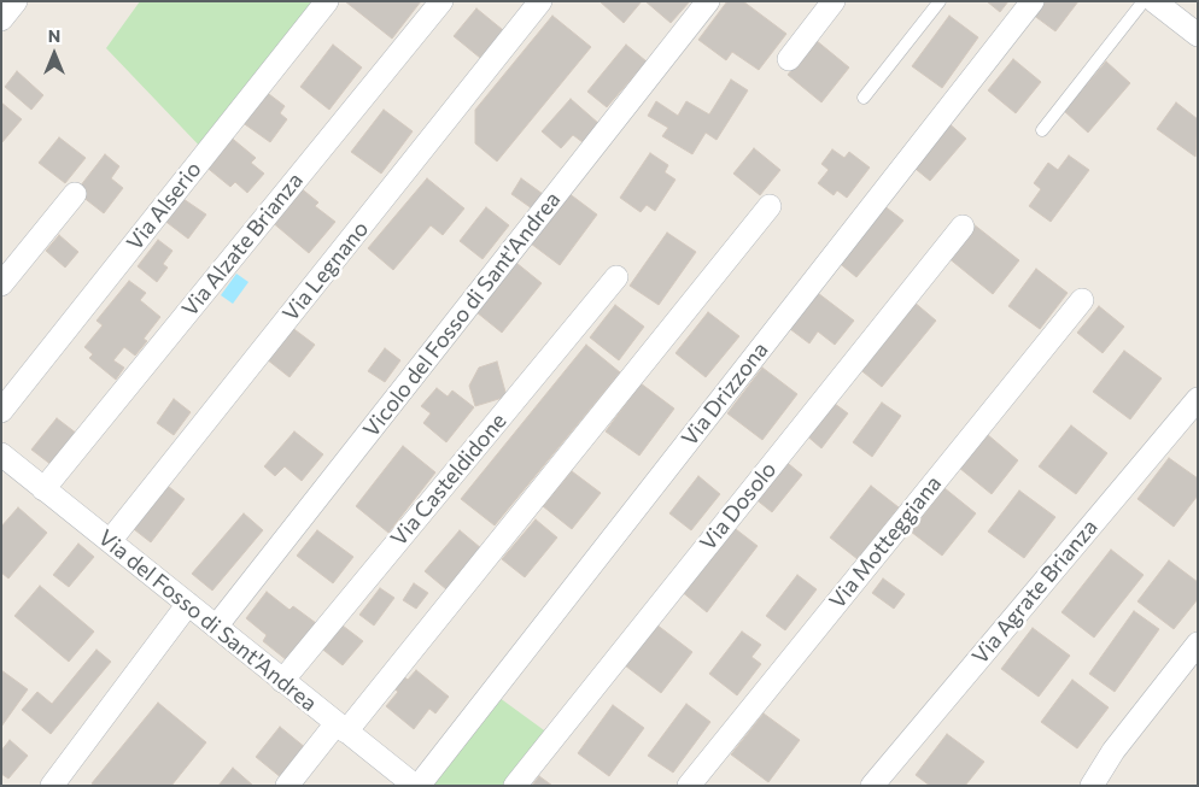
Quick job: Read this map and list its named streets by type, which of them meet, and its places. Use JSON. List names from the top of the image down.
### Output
{
  "streets": {
    "street": [
      "Via Alserio",
      "Via Alzate Brianza",
      "Via Legnano",
      "Vicolo del Fosso di Sant'Andrea",
      "Via Drizzona",
      "Via Casteldidone",
      "Via Dosolo",
      "Via Motteggiana",
      "Via Agrate Brianza",
      "Via del Fosso di Sant'Andrea"
    ]
  },
  "crossings": [
    ["Via Alzate Brianza", "Via del Fosso di Sant'Andrea"],
    ["Via Legnano", "Via del Fosso di Sant'Andrea"],
    ["Vicolo del Fosso di Sant'Andrea", "Via del Fosso di Sant'Andrea"],
    ["Via Drizzona", "Via del Fosso di Sant'Andrea"],
    ["Via Casteldidone", "Via del Fosso di Sant'Andrea"]
  ],
  "north": "top"
}
